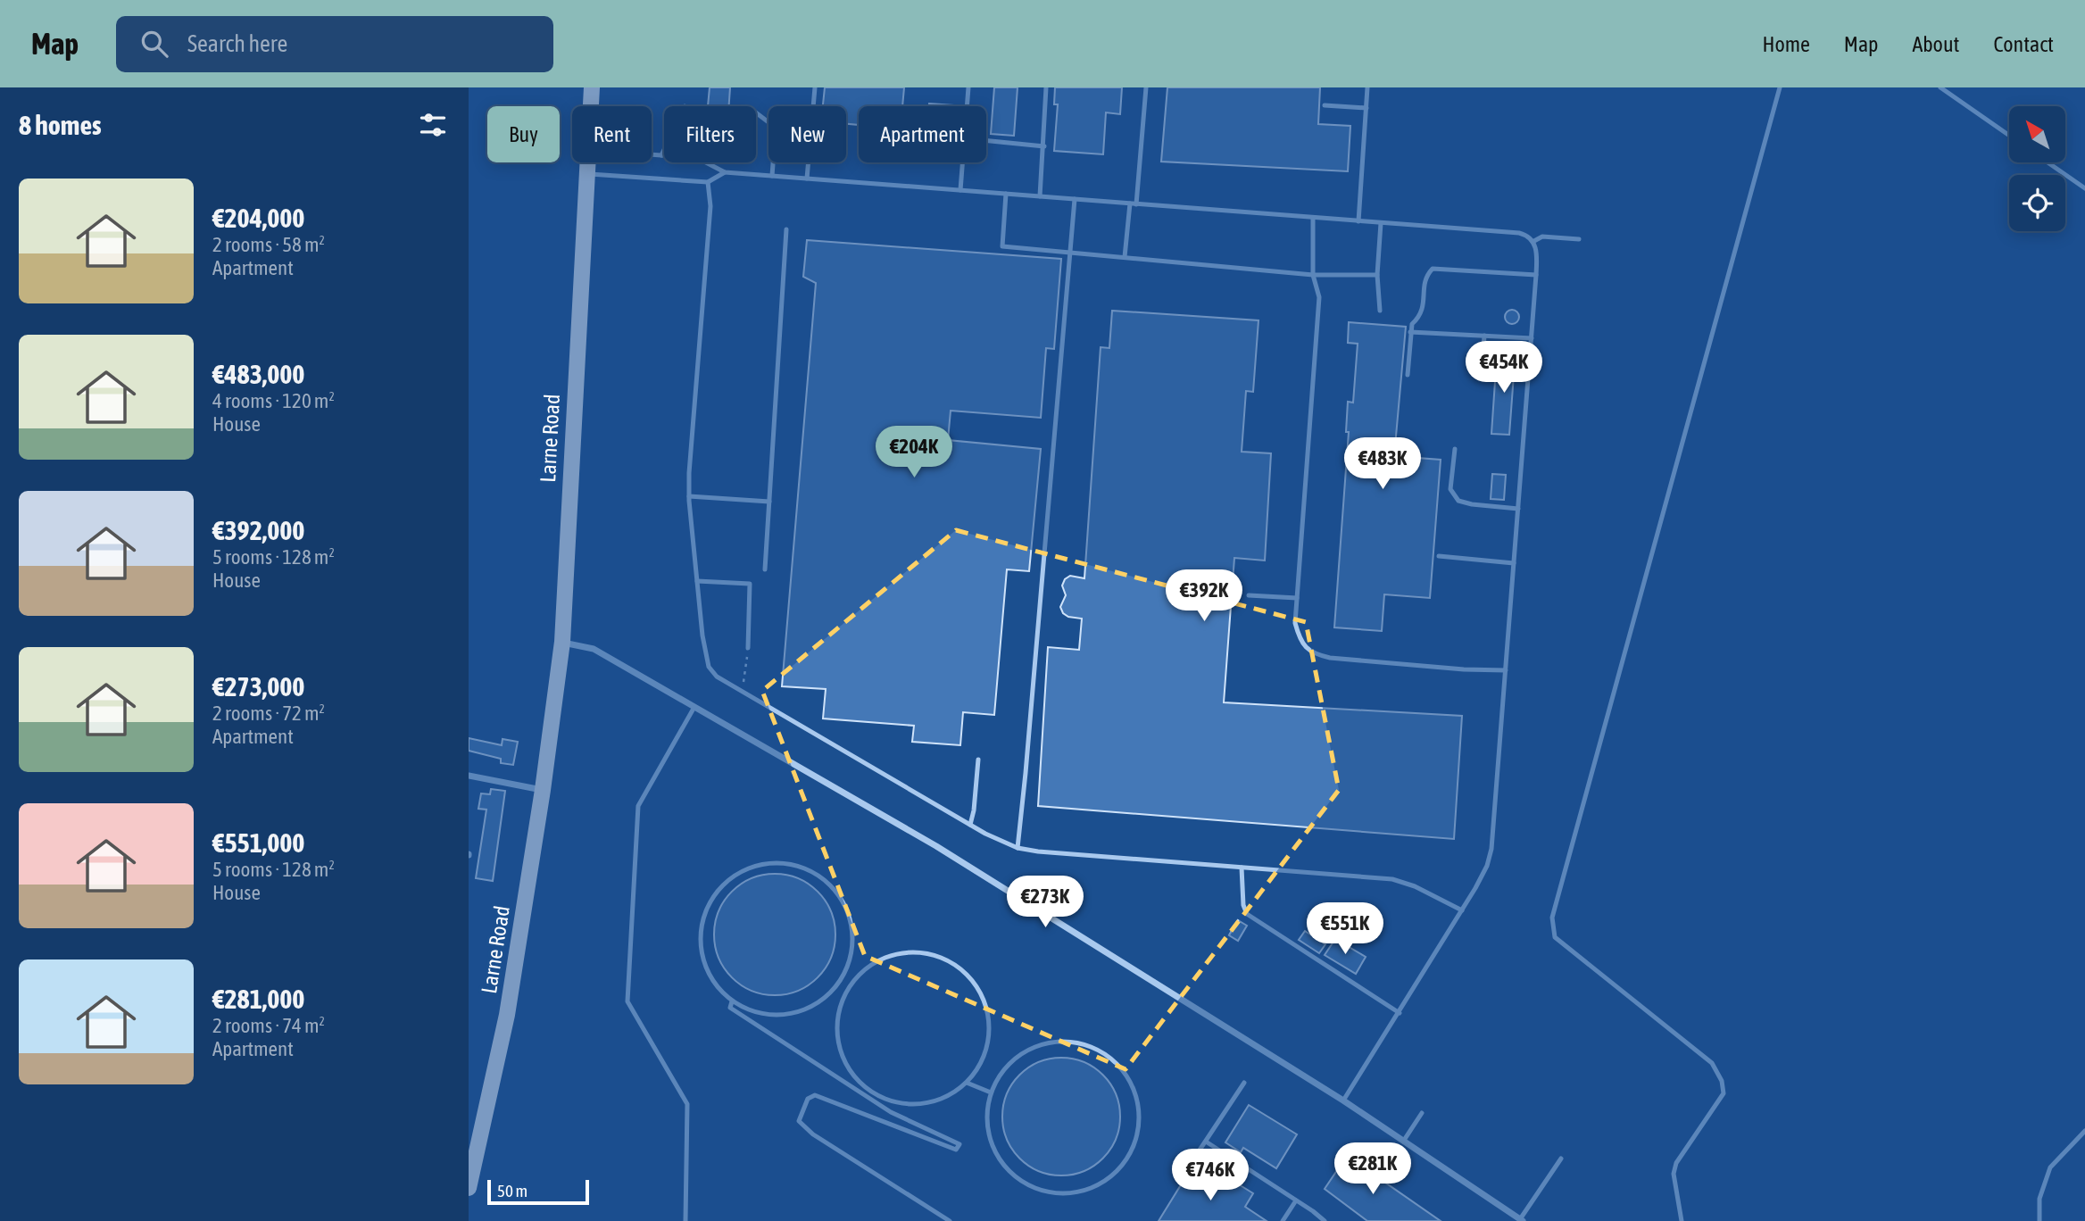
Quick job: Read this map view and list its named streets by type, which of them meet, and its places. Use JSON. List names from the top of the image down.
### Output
{
  "streets": {
    "main road": ["Larne Road"]
  },
  "scale_bar": "50 m",
  "north": "top left",
  "page": {
    "header": "Map",
    "search": "Search here",
    "nav": [
      "Home",
      "Map",
      "About",
      "Contact"
    ],
    "heading": "8 homes",
    "chip": [
      "Buy",
      "Rent",
      "Filters",
      "New",
      "Apartment"
    ],
    "list": [
      {
        "name": "€204,000",
        "note": "2 rooms · 58 m² · Apartment"
      },
      {
        "name": "€483,000",
        "note": "4 rooms · 120 m² · House"
      },
      {
        "name": "€392,000",
        "note": "5 rooms · 128 m² · House"
      },
      {
        "name": "€273,000",
        "note": "2 rooms · 72 m² · Apartment"
      },
      {
        "name": "€551,000",
        "note": "5 rooms · 128 m² · House"
      },
      {
        "name": "€281,000",
        "note": "2 rooms · 74 m² · Apartment"
      }
    ],
    "price": [
      "€454K",
      "€204K",
      "€483K",
      "€392K",
      "€273K",
      "€551K",
      "€281K",
      "€746K"
    ],
    "scale": "50 m"
  }
}
